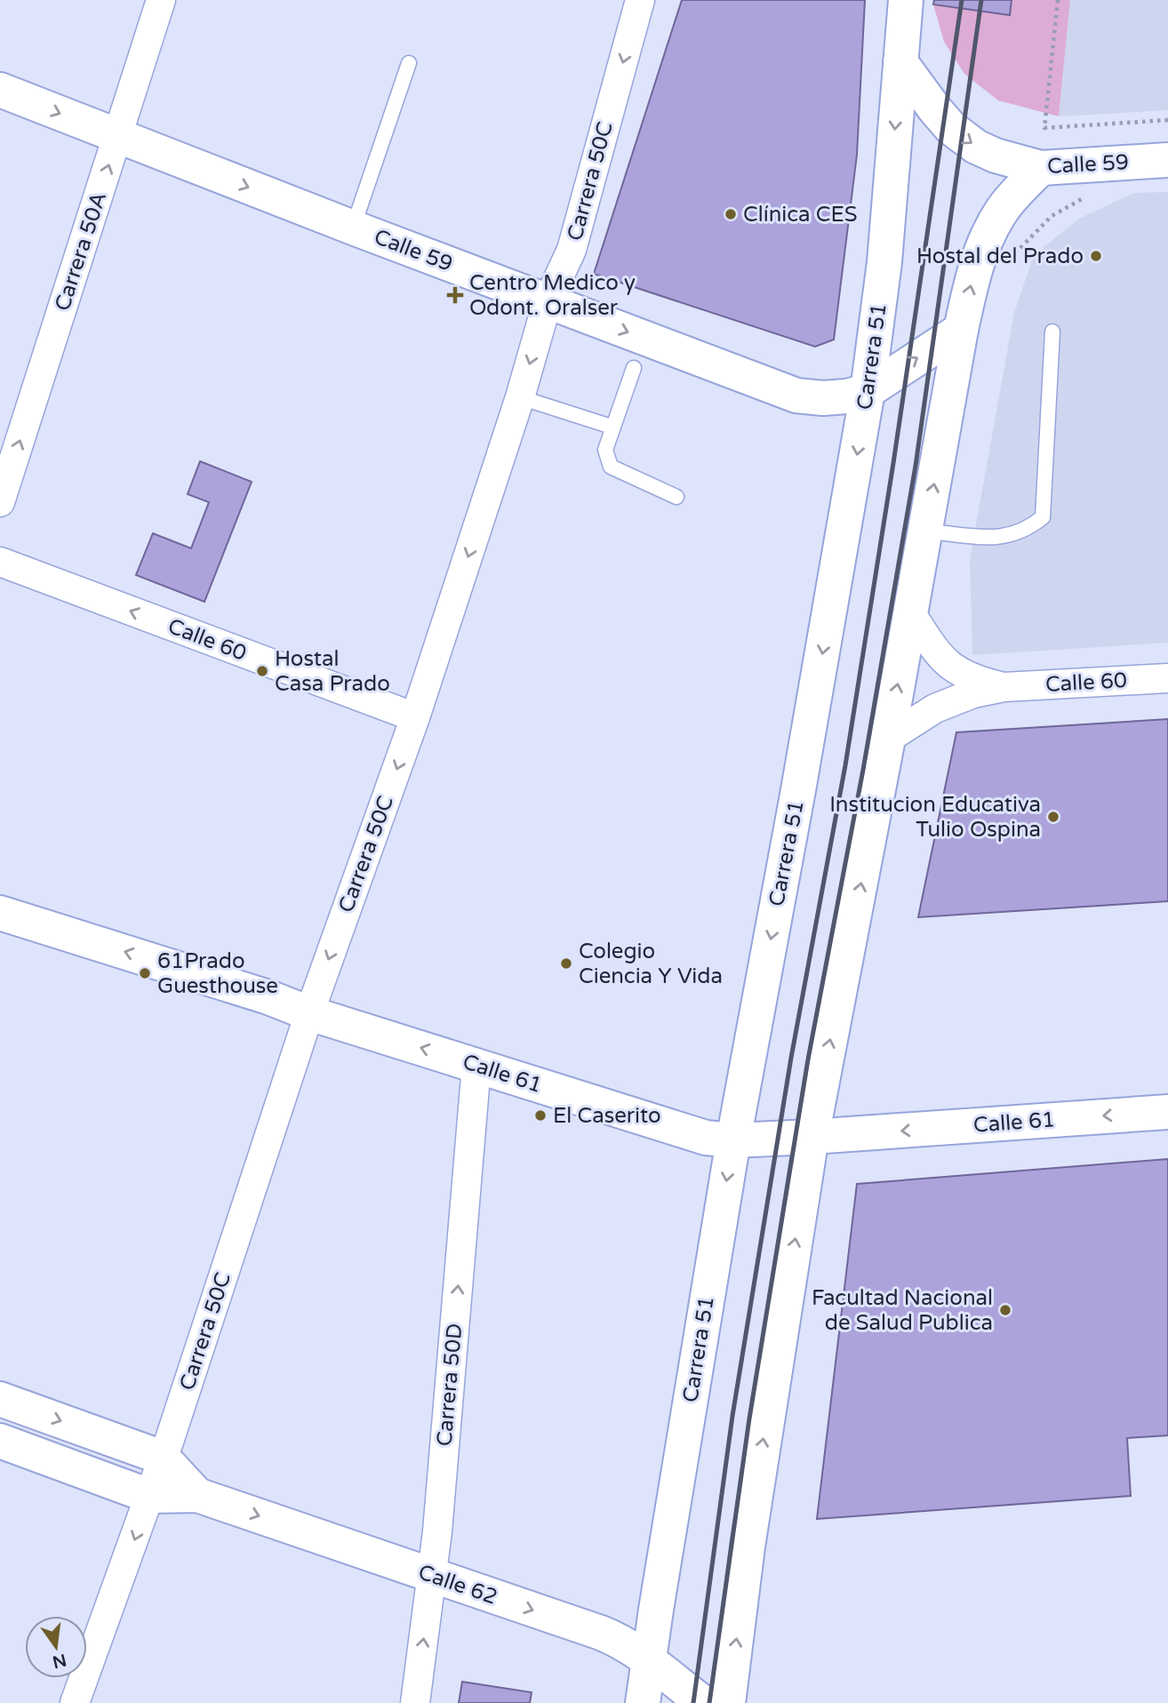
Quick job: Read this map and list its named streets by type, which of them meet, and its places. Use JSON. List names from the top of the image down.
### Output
{
  "streets": {
    "main road": [
      "Calle 59",
      "Carrera 51",
      "Calle 61",
      "Calle 62"
    ],
    "street": [
      "Carrera 50C",
      "Carrera 50A",
      "Calle 60",
      "Carrera 50D"
    ]
  },
  "crossings": [
    ["Calle 59", "Carrera 50C"],
    ["Calle 59", "Carrera 50A"],
    ["Calle 59", "Carrera 51"],
    ["Carrera 50C", "Calle 60"],
    ["Carrera 50C", "Calle 61"],
    ["Carrera 50C", "Calle 62"],
    ["Carrera 51", "Calle 61"],
    ["Carrera 51", "Calle 62"],
    ["Calle 61", "Carrera 50D"],
    ["Carrera 50D", "Calle 62"]
  ],
  "one_way": [
    "Calle 59",
    "Carrera 50C",
    "Carrera 50A",
    "Calle 60",
    "Calle 61",
    "Carrera 50D",
    "Calle 62"
  ],
  "places": {
    "other": [
      "Clínica CES",
      "Hostal del Prado",
      "Hostal Casa Prado",
      "Institucion Educativa Tulio Ospina",
      "Colegio Ciencia Y Vida",
      "61Prado Guesthouse",
      "El Caserito",
      "Facultad Nacional de Salud Publica"
    ],
    "health": ["Centro Medico y Odont. Oralser"]
  },
  "north": "bottom"
}
